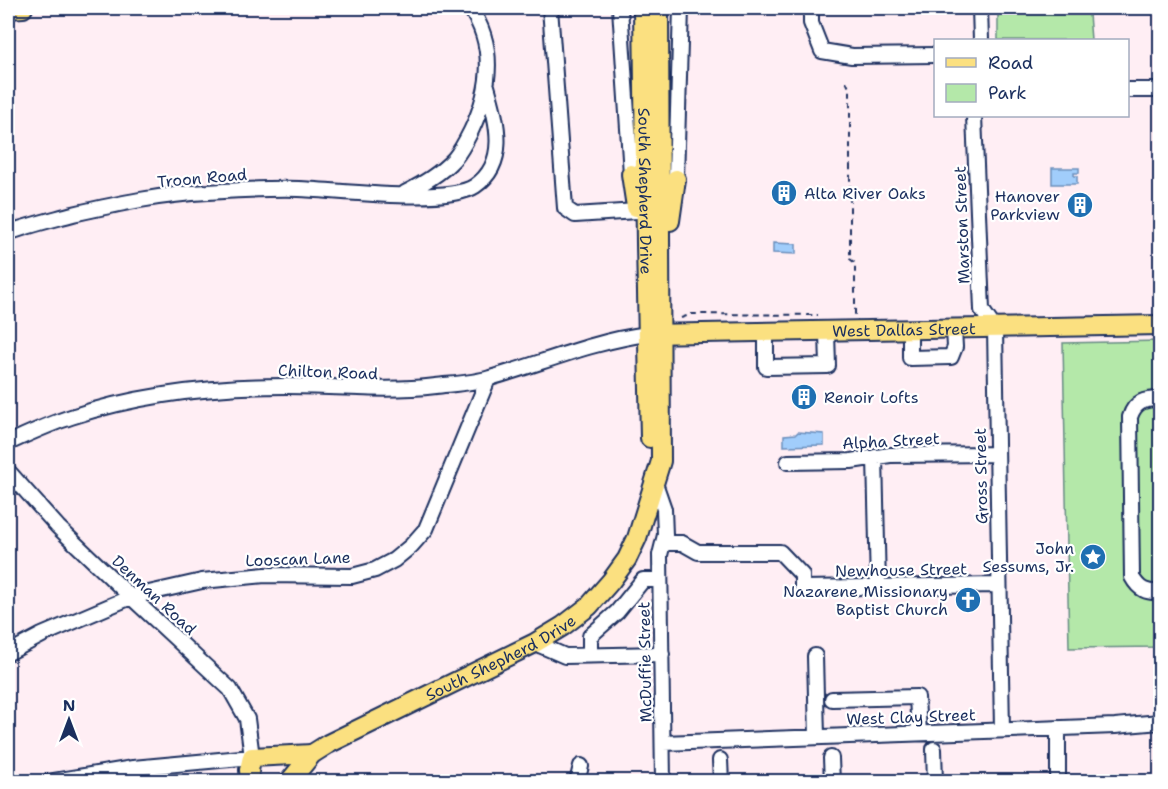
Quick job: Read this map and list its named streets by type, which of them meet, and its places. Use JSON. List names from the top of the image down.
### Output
{
  "streets": {
    "main road": ["South Shepherd Drive", "West Dallas Street"],
    "street": [
      "Troon Road",
      "Marston Street",
      "Chilton Road",
      "Alpha Street",
      "Gross Street",
      "Looscan Lane",
      "Newhouse Street",
      "Denman Road",
      "McDuffie Street",
      "West Clay Street"
    ]
  },
  "crossings": [
    ["South Shepherd Drive", "West Dallas Street"],
    ["South Shepherd Drive", "Chilton Road"],
    ["South Shepherd Drive", "McDuffie Street"],
    ["Marston Street", "West Dallas Street"],
    ["Marston Street", "Gross Street"],
    ["West Dallas Street", "Chilton Road"],
    ["West Dallas Street", "Gross Street"],
    ["Chilton Road", "Looscan Lane"],
    ["Alpha Street", "Gross Street"],
    ["Gross Street", "Newhouse Street"],
    ["Gross Street", "West Clay Street"],
    ["Looscan Lane", "Denman Road"],
    ["Newhouse Street", "McDuffie Street"],
    ["McDuffie Street", "West Clay Street"]
  ],
  "places": {
    "building": ["Alta River Oaks", "Hanover Parkview", "Renoir Lofts"],
    "place": ["John Sessums, Jr."],
    "church": ["Nazarene Missionary Baptist Church"]
  },
  "legend": ["Road", "Park"],
  "north": "top"
}
